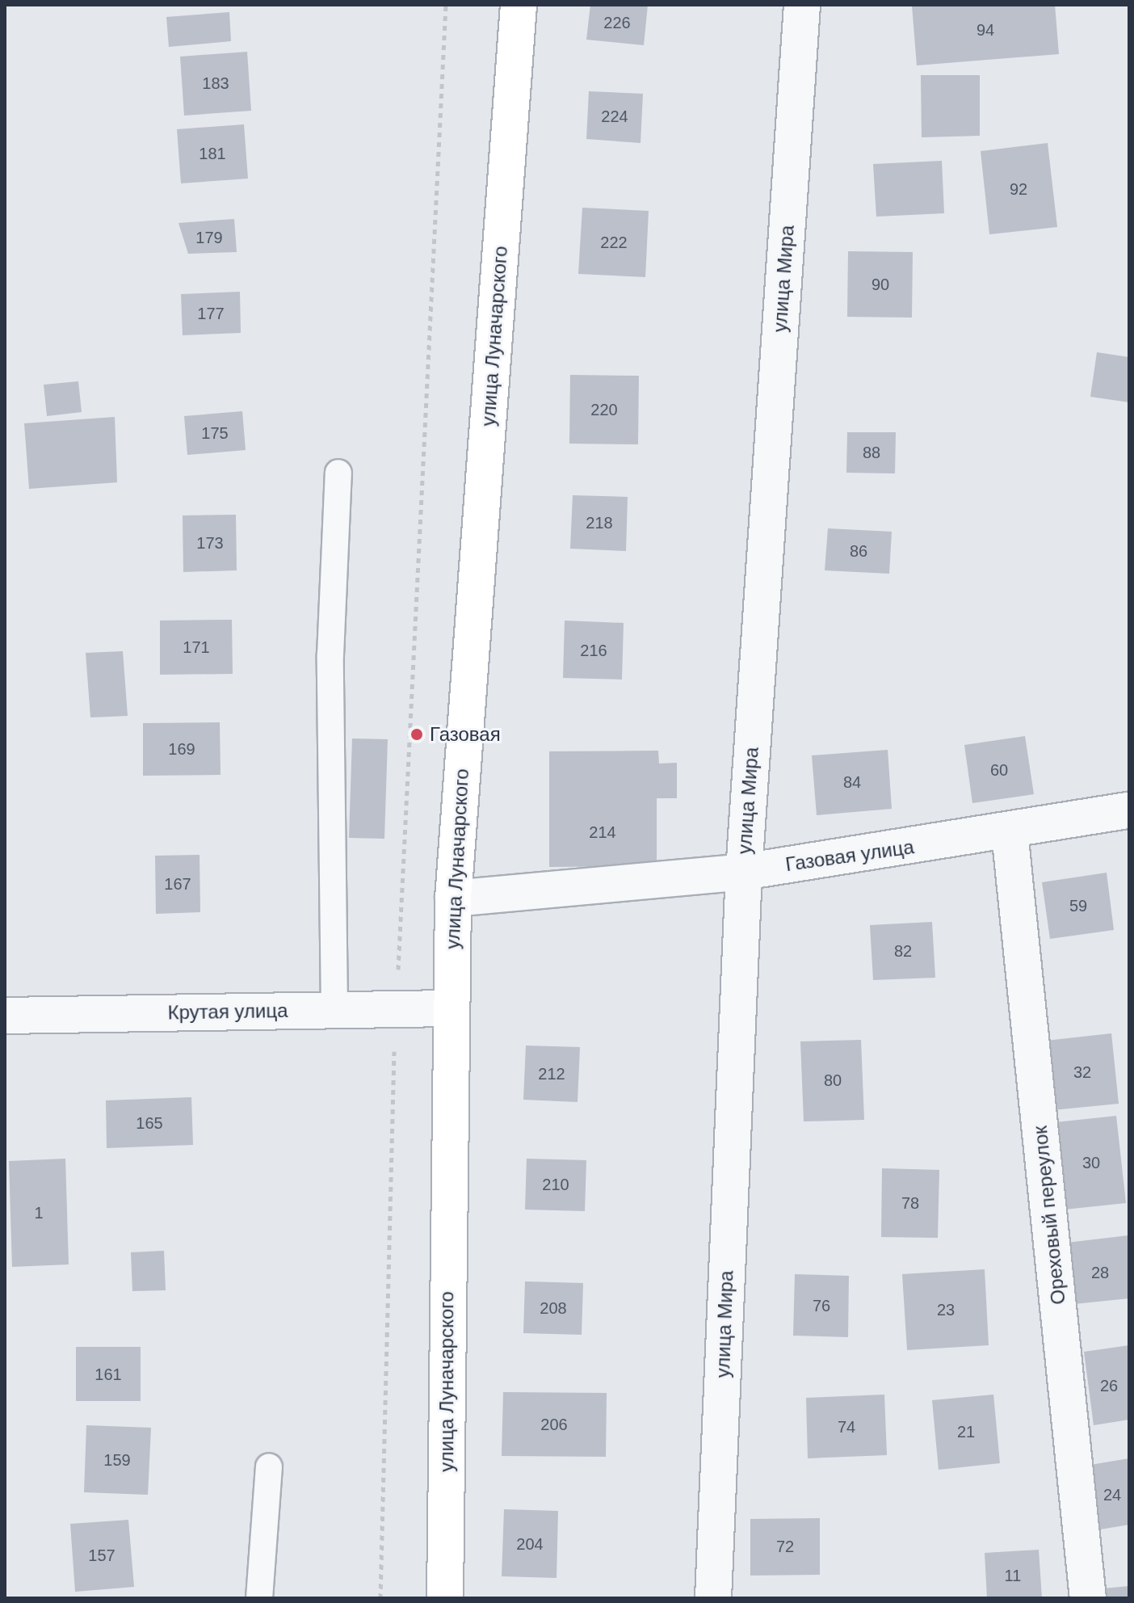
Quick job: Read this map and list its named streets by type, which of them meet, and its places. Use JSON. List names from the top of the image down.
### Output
{
  "streets": {
    "main road": ["улица Луначарского"],
    "street": [
      "улица Мира",
      "Газовая улица",
      "Крутая улица",
      "Ореховый переулок"
    ]
  },
  "crossings": [
    ["улица Мира", "Газовая улица"],
    ["улица Луначарского", "Газовая улица"],
    ["улица Луначарского", "Крутая улица"],
    ["Газовая улица", "Ореховый переулок"]
  ],
  "places": ["Газовая"],
  "house_numbers": [
    "226",
    "94",
    "183",
    "224",
    "181",
    "92",
    "179",
    "222",
    "90",
    "177",
    "220",
    "175",
    "88",
    "218",
    "173",
    "86",
    "171",
    "216",
    "169",
    "60",
    "84",
    "214",
    "167",
    "59",
    "82",
    "32",
    "212",
    "80",
    "165",
    "30",
    "210",
    "78",
    "1",
    "28",
    "76",
    "208",
    "23",
    "161",
    "26",
    "206",
    "74",
    "21",
    "159",
    "24",
    "204",
    "72",
    "157",
    "11"
  ]
}
